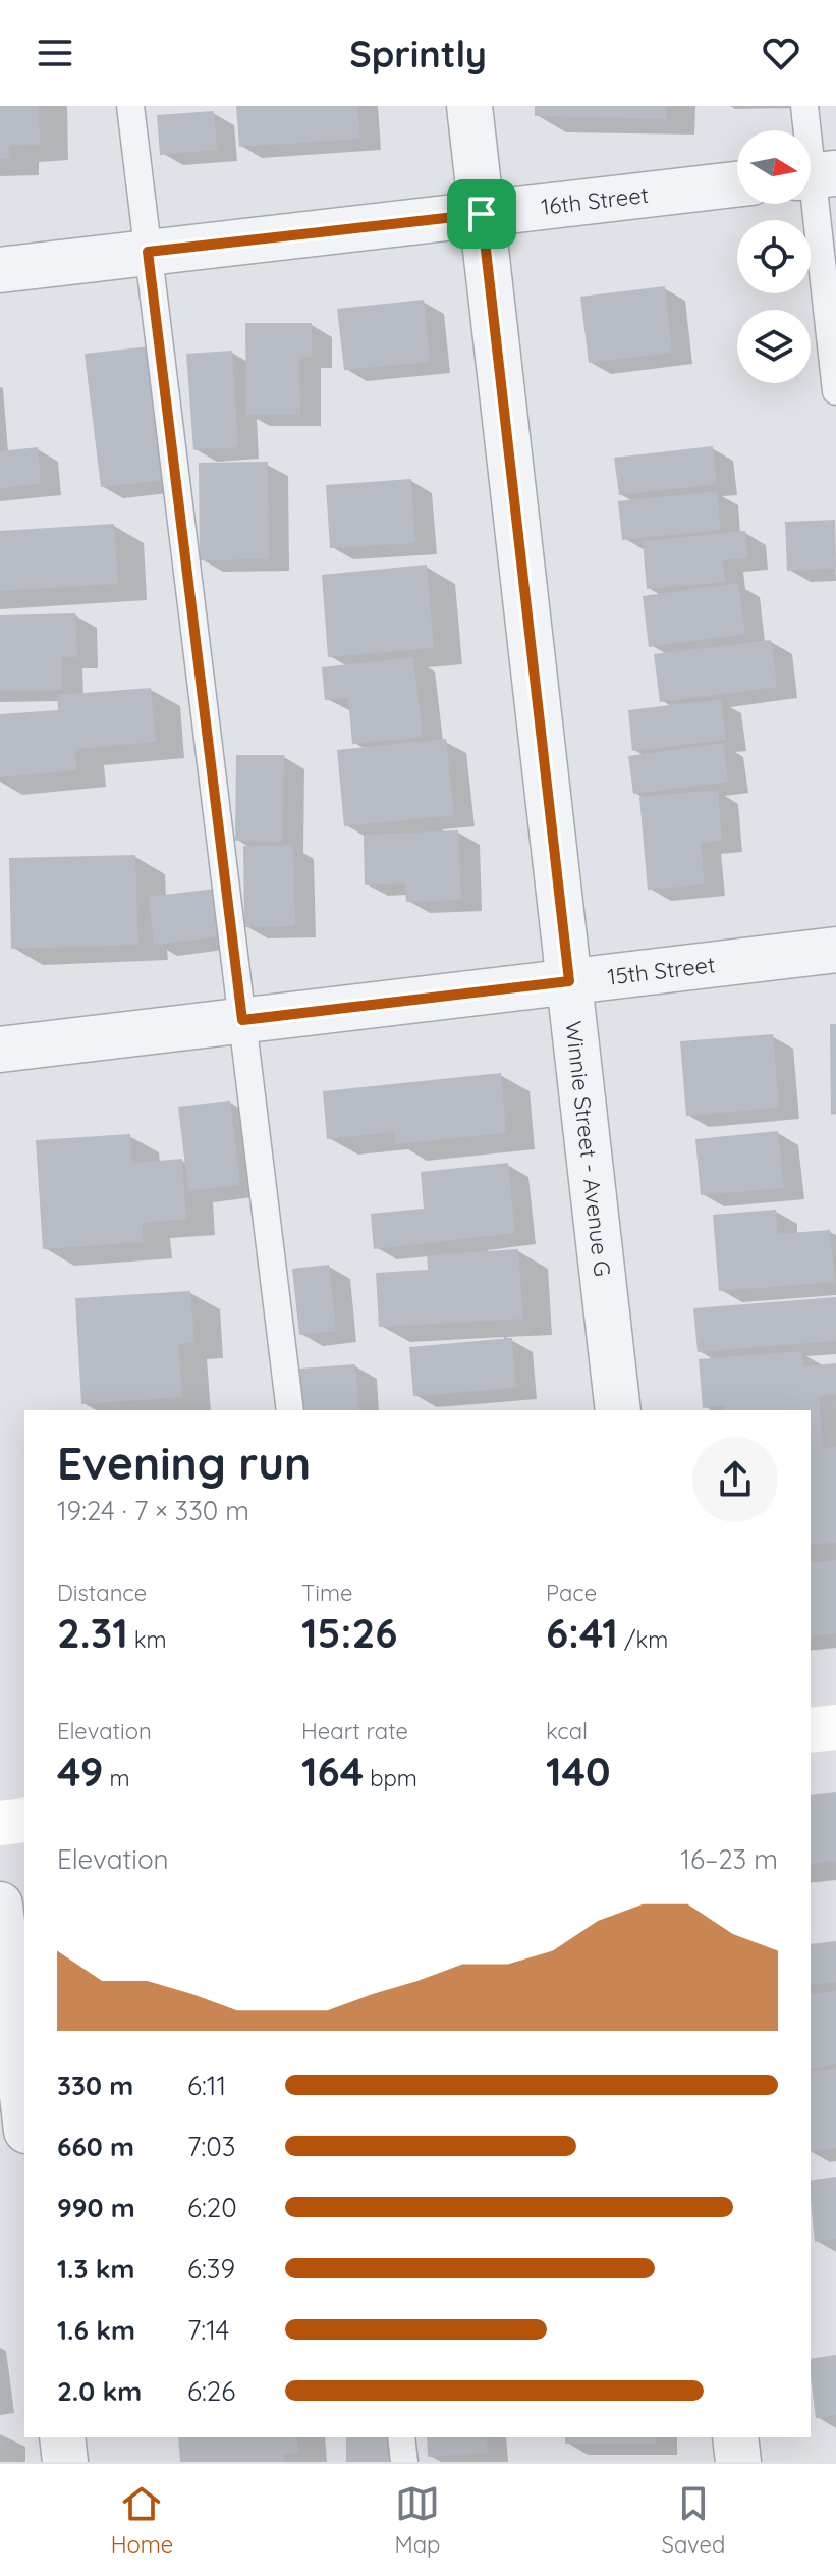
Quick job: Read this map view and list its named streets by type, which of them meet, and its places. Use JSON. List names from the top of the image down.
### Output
{
  "streets": {
    "street": ["16th Street", "15th Street", "Winnie Street - Avenue G"]
  },
  "crossings": [
    ["16th Street", "Winnie Street - Avenue G"],
    ["15th Street", "Winnie Street - Avenue G"]
  ],
  "north": "right",
  "page": {
    "header": "Sprintly",
    "heading": ["Evening run", "19:24 · 7 × 330 m"],
    "stats": [
      ["Distance", "2.31 km"],
      ["Time", "15:26"],
      ["Pace", "6:41 /km"],
      ["Elevation", "49 m"],
      ["Heart rate", "164 bpm"],
      ["kcal", "140"]
    ],
    "chart": ["Elevation", "16–23 m"],
    "list": [
      {
        "name": "330 m",
        "note": "6:11"
      },
      {
        "name": "660 m",
        "note": "7:03"
      },
      {
        "name": "990 m",
        "note": "6:20"
      },
      {
        "name": "1.3 km",
        "note": "6:39"
      },
      {
        "name": "1.6 km",
        "note": "7:14"
      },
      {
        "name": "2.0 km",
        "note": "6:26"
      }
    ],
    "tabs": ["Home", "Map", "Saved"]
  }
}
